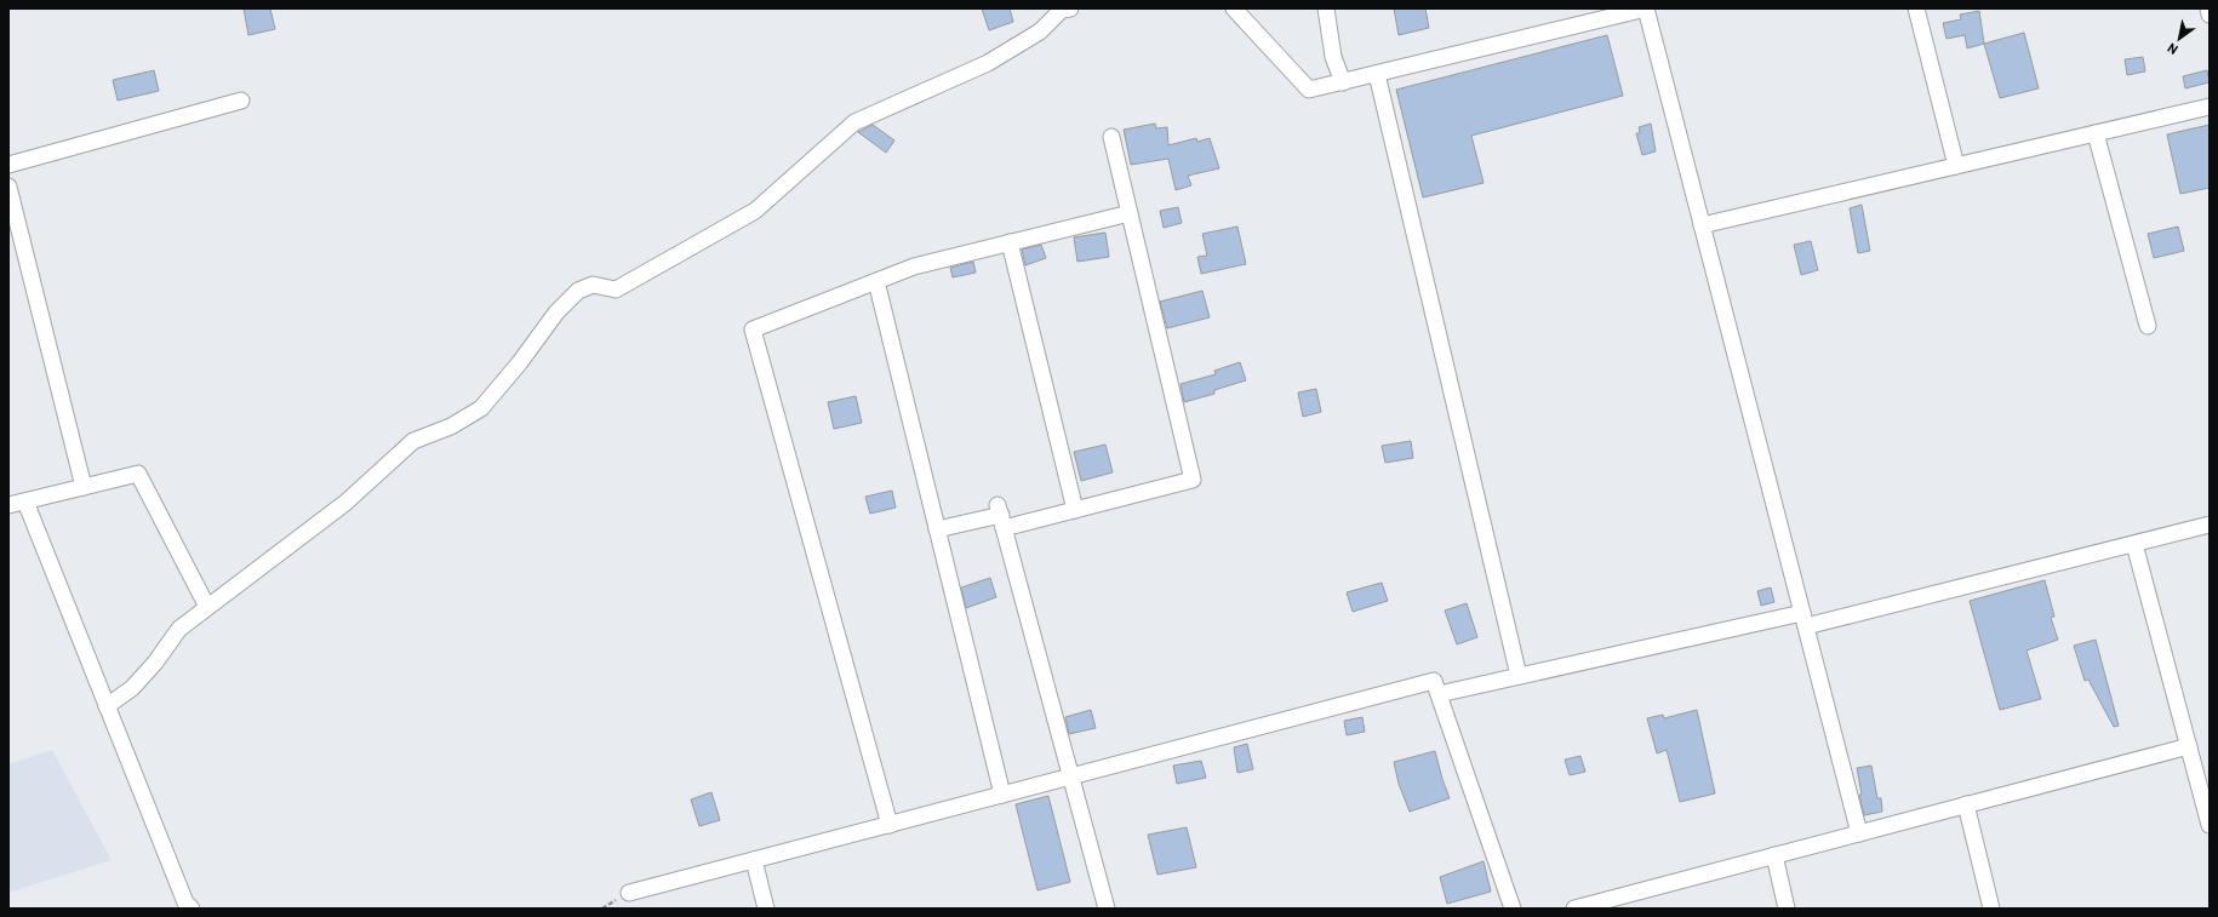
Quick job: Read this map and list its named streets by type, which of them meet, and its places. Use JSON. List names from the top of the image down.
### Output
{
  "north": "bottom left"
}
